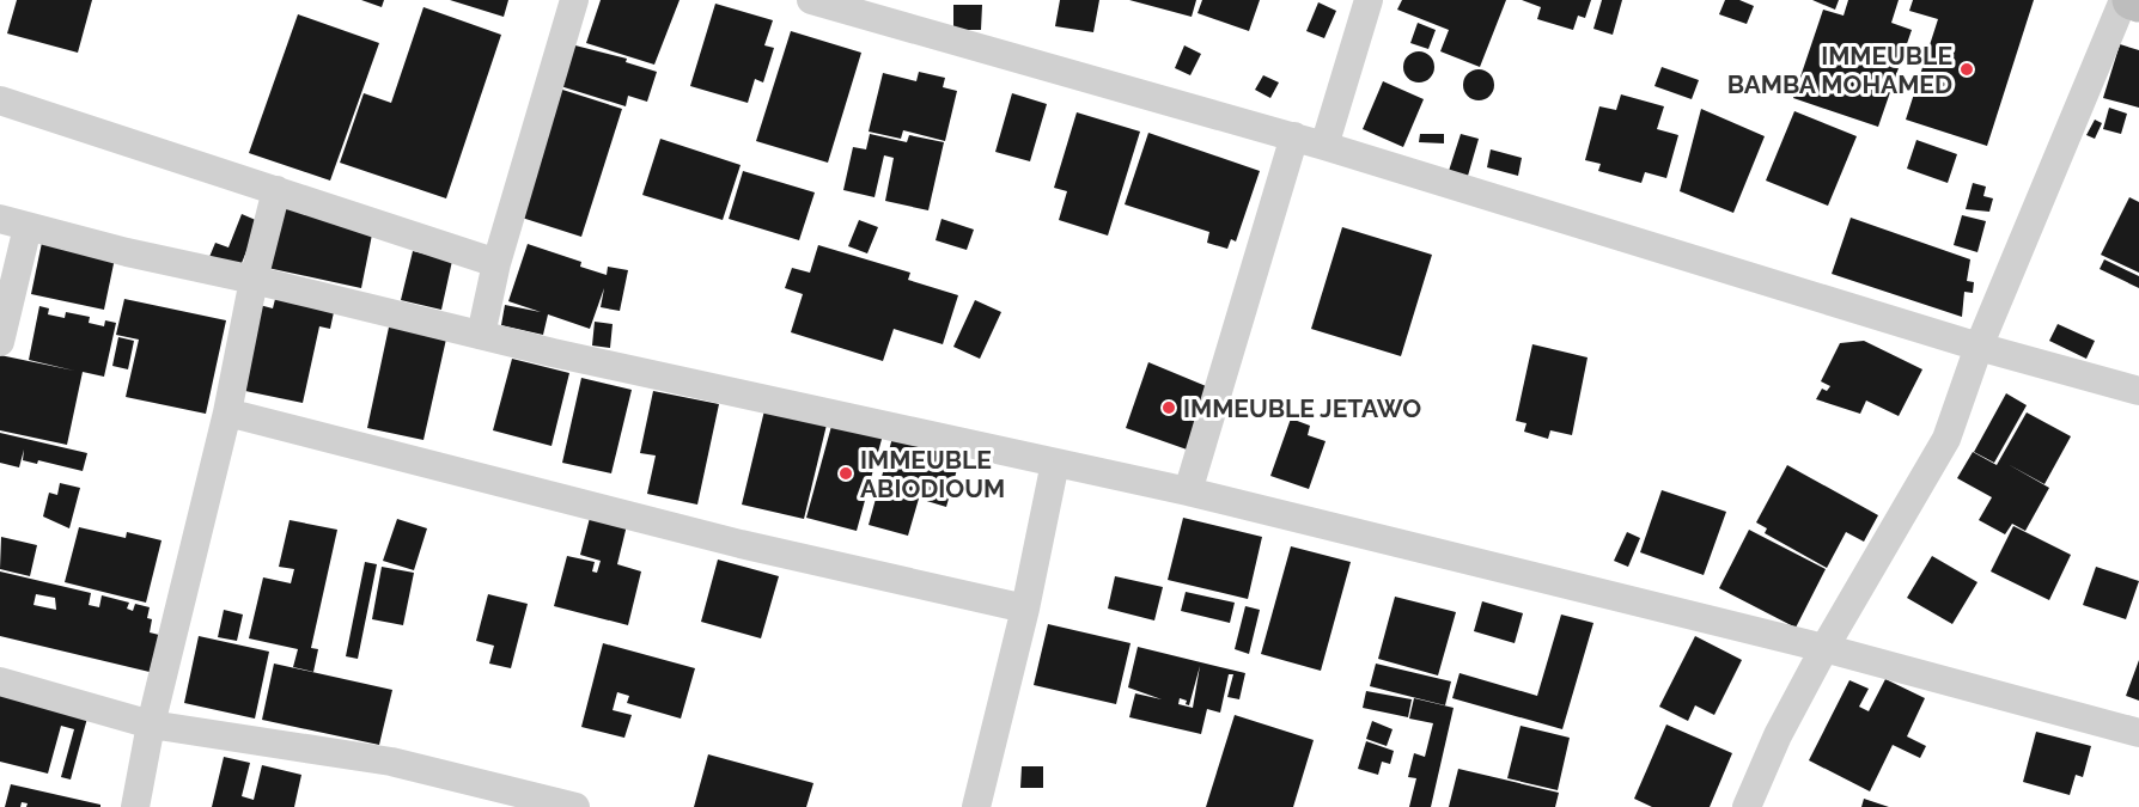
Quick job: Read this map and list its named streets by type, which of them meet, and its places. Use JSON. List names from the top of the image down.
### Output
{
  "places": ["IMMEUBLE BAMBA MOHAMED", "IMMEUBLE JETAWO", "IMMEUBLE ABIODIOUM"]
}
